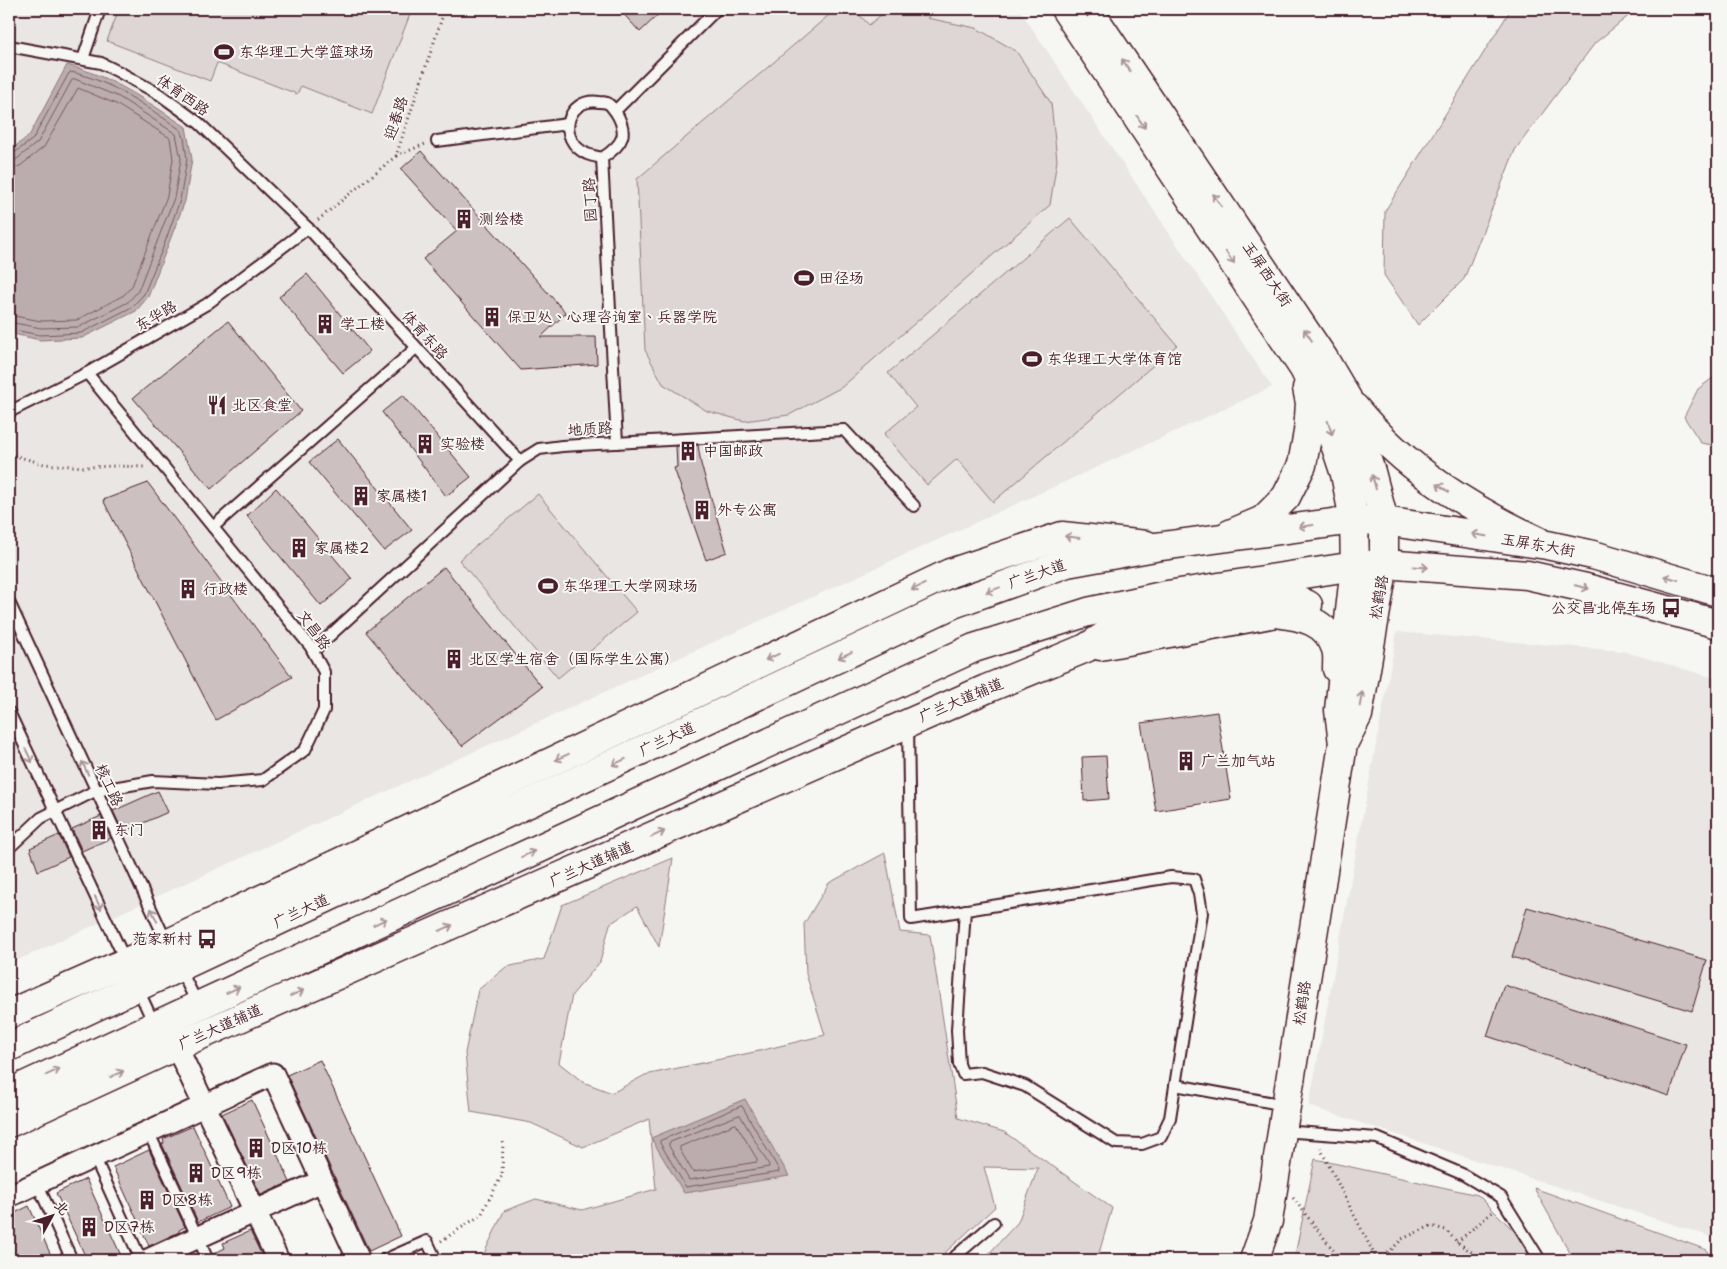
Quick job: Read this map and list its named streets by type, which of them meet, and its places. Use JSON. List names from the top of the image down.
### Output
{
  "streets": {
    "main road": [
      "玉屏西大街",
      "玉屏东大街",
      "广兰大道",
      "松鹤路",
      "广兰大道辅道"
    ],
    "lane": [
      "体育西路",
      "园丁路",
      "东华路",
      "体育东路",
      "地质路",
      "文昌路",
      "核工路"
    ],
    "path": ["迎春路"]
  },
  "crossings": [
    ["体育西路", "迎春路"],
    ["体育西路", "东华路"],
    ["体育西路", "体育东路"],
    ["迎春路", "东华路"],
    ["迎春路", "体育东路"],
    ["园丁路", "地质路"],
    ["玉屏西大街", "玉屏东大街"],
    ["玉屏西大街", "广兰大道"],
    ["玉屏西大街", "松鹤路"],
    ["东华路", "体育东路"],
    ["东华路", "文昌路"],
    ["体育东路", "地质路"],
    ["地质路", "文昌路"],
    ["玉屏东大街", "广兰大道"],
    ["玉屏东大街", "松鹤路"],
    ["广兰大道", "核工路"],
    ["文昌路", "核工路"]
  ],
  "places": {
    "sports": [
      "东华理工大学篮球场",
      "田径场",
      "东华理工大学体育馆",
      "东华理工大学网球场"
    ],
    "building": [
      "测绘楼",
      "保卫处、心理咨询室、兵器学院",
      "学工楼",
      "实验楼",
      "中国邮政",
      "家属楼1",
      "外专公寓",
      "家属楼2",
      "行政楼",
      "北区学生宿舍（国际学生公寓）",
      "广兰加气站",
      "东门",
      "D区10栋",
      "D区9栋",
      "D区8栋",
      "D区7栋"
    ],
    "restaurant": ["北区食堂"],
    "bus stop": ["公交昌北停车场", "范家新村"]
  },
  "north": "top right"
}
